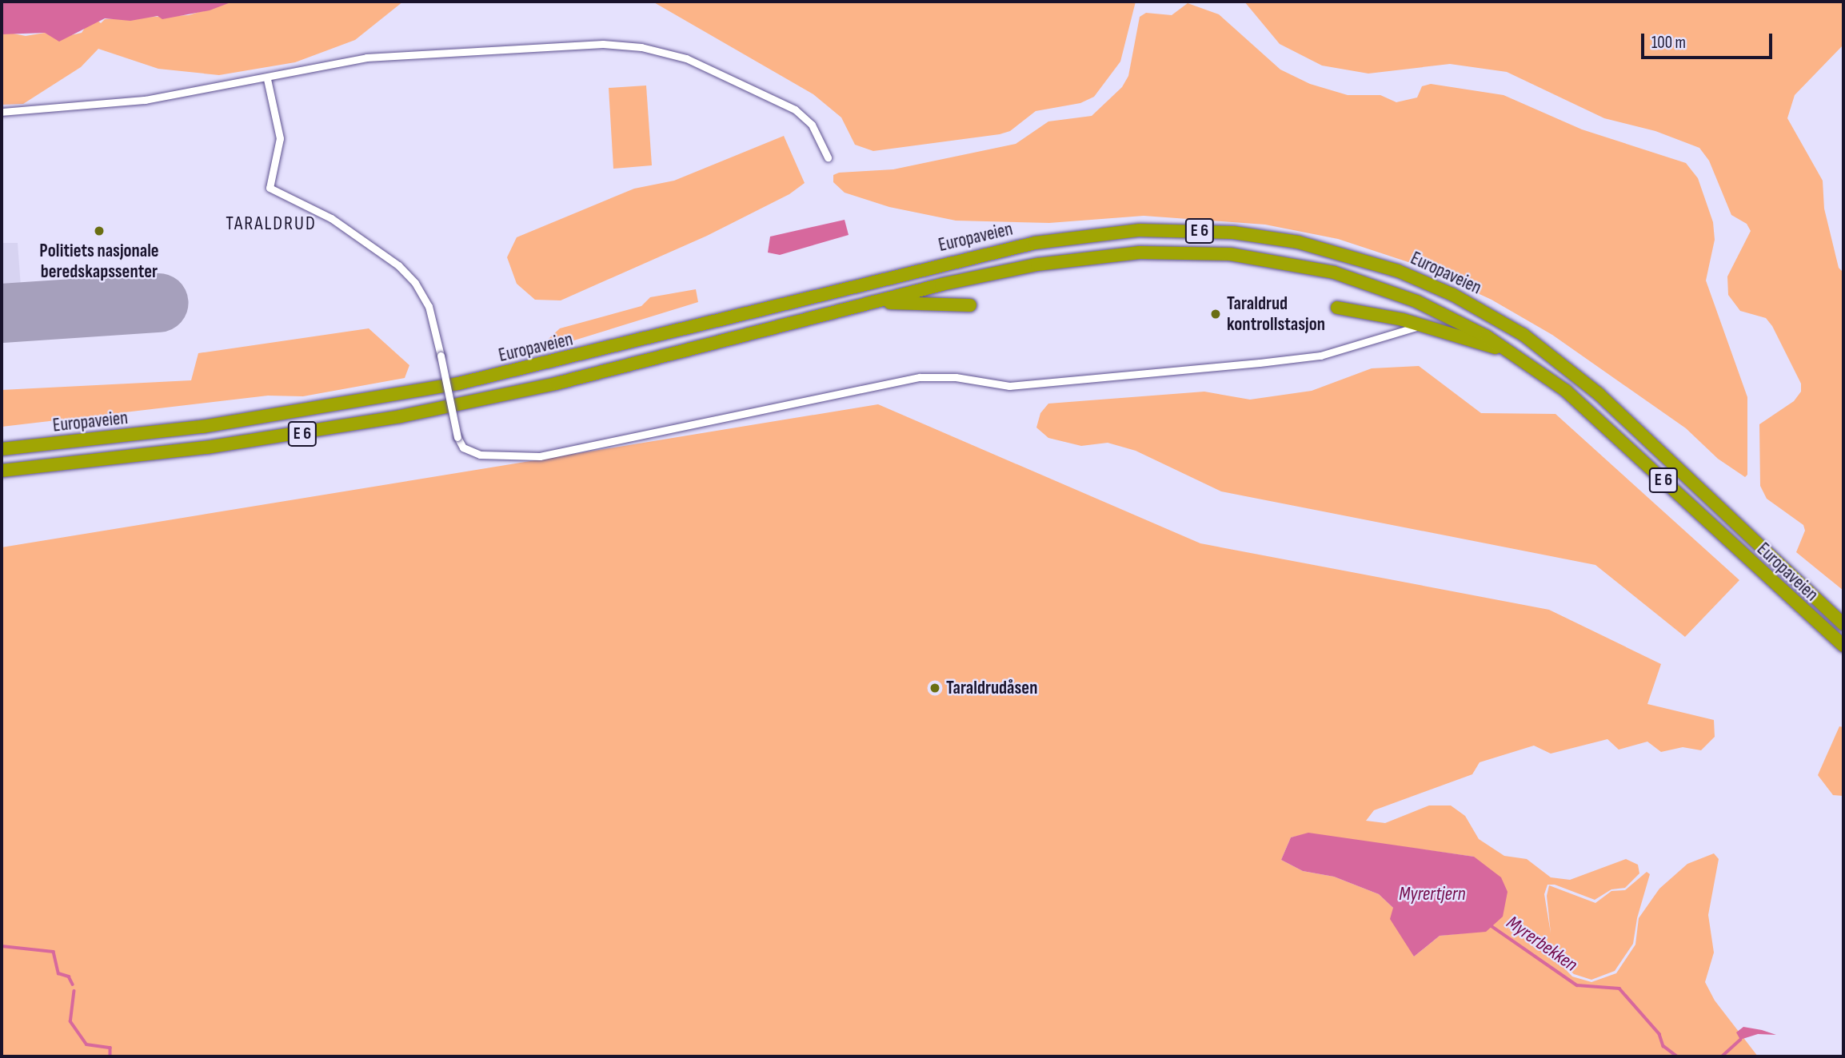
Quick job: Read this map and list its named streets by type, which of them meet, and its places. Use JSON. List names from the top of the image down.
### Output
{
  "streets": {
    "highway": ["E 6", "Europaveien"]
  },
  "crossings": [
    ["E 6", "Europaveien"]
  ],
  "districts": ["TARALDRUD"],
  "water": ["Myrertjern", "Myrerbekken"],
  "places": ["Politiets nasjonale beredskapssenter", "Taraldrud kontrollstasjon", "Taraldrudåsen"],
  "scale_bar": "100 m"
}
